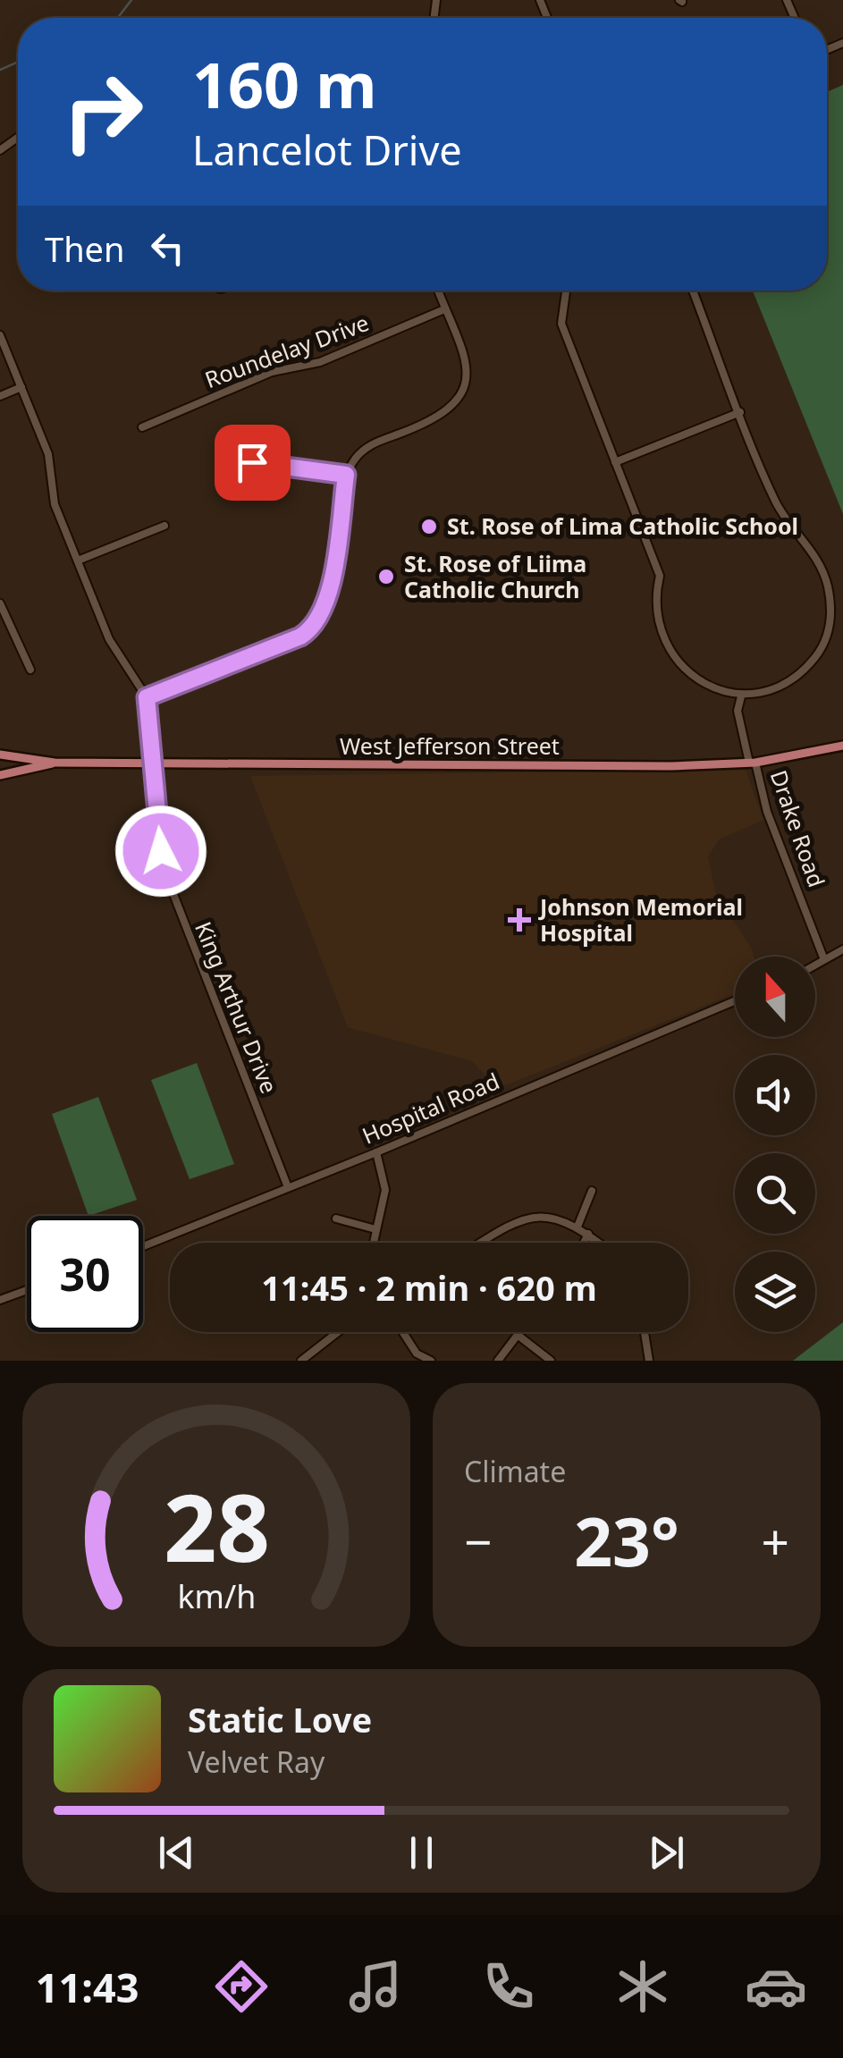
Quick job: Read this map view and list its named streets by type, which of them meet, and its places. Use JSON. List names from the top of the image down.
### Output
{
  "streets": {
    "main road": ["West Jefferson Street"],
    "street": [
      "Roundelay Drive",
      "Drake Road",
      "King Arthur Drive",
      "Hospital Road"
    ]
  },
  "crossings": [
    ["West Jefferson Street", "Drake Road"],
    ["West Jefferson Street", "King Arthur Drive"],
    ["King Arthur Drive", "Hospital Road"]
  ],
  "places": {
    "other": ["St. Rose of Lima Catholic School", "St. Rose of Liima Catholic Church"],
    "health": ["Johnson Memorial Hospital"]
  },
  "north": "top",
  "page": {
    "turn": ["160 m", "Lancelot Drive"],
    "then": "Then",
    "limit": "30",
    "trip": "11:45 · 2 min · 620 m",
    "tile": "Climate",
    "heat": ["−", "23°", "+"],
    "song": ["Static Love", "Velvet Ray"],
    "tabs": "11:43",
    "gauge": ["28", "km/h"]
  }
}
